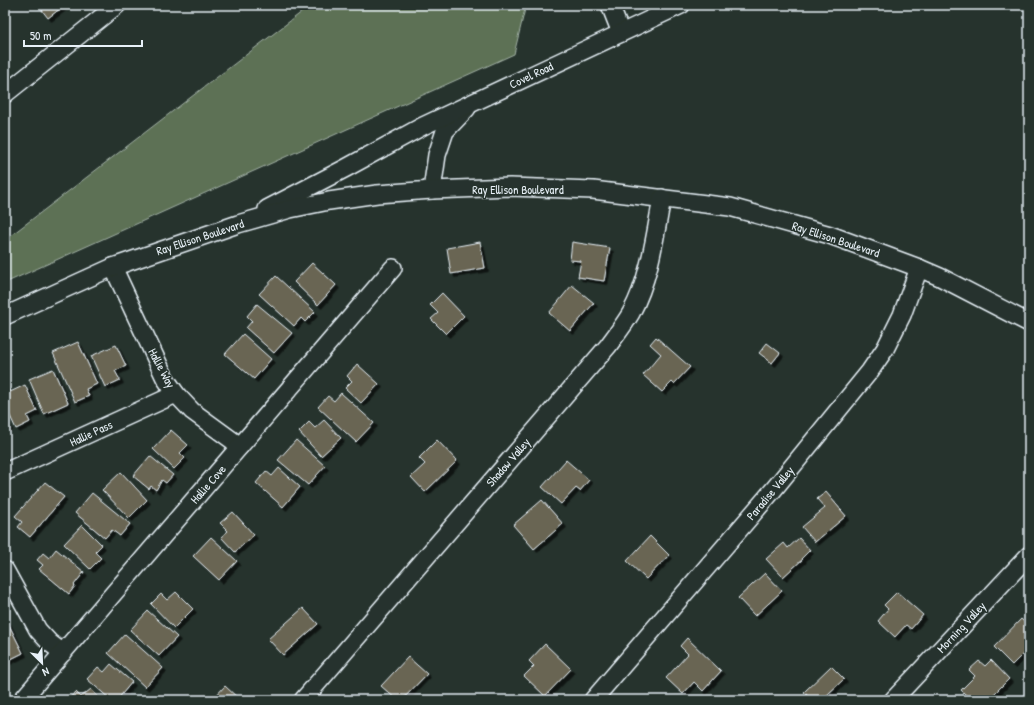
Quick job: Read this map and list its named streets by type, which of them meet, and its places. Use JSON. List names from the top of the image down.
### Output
{
  "streets": {
    "street": [
      "Covel Road",
      "Ray Ellison Boulevard",
      "Hallie Way",
      "Hallie Pass",
      "Shadow Valley",
      "Hallie Cove",
      "Paradise Valley",
      "Morning Valley"
    ]
  },
  "crossings": [
    ["Covel Road", "Ray Ellison Boulevard"],
    ["Ray Ellison Boulevard", "Hallie Way"],
    ["Ray Ellison Boulevard", "Shadow Valley"],
    ["Ray Ellison Boulevard", "Paradise Valley"],
    ["Hallie Way", "Hallie Pass"],
    ["Hallie Way", "Hallie Cove"]
  ],
  "scale_bar": "50 m",
  "north": "bottom right"
}
